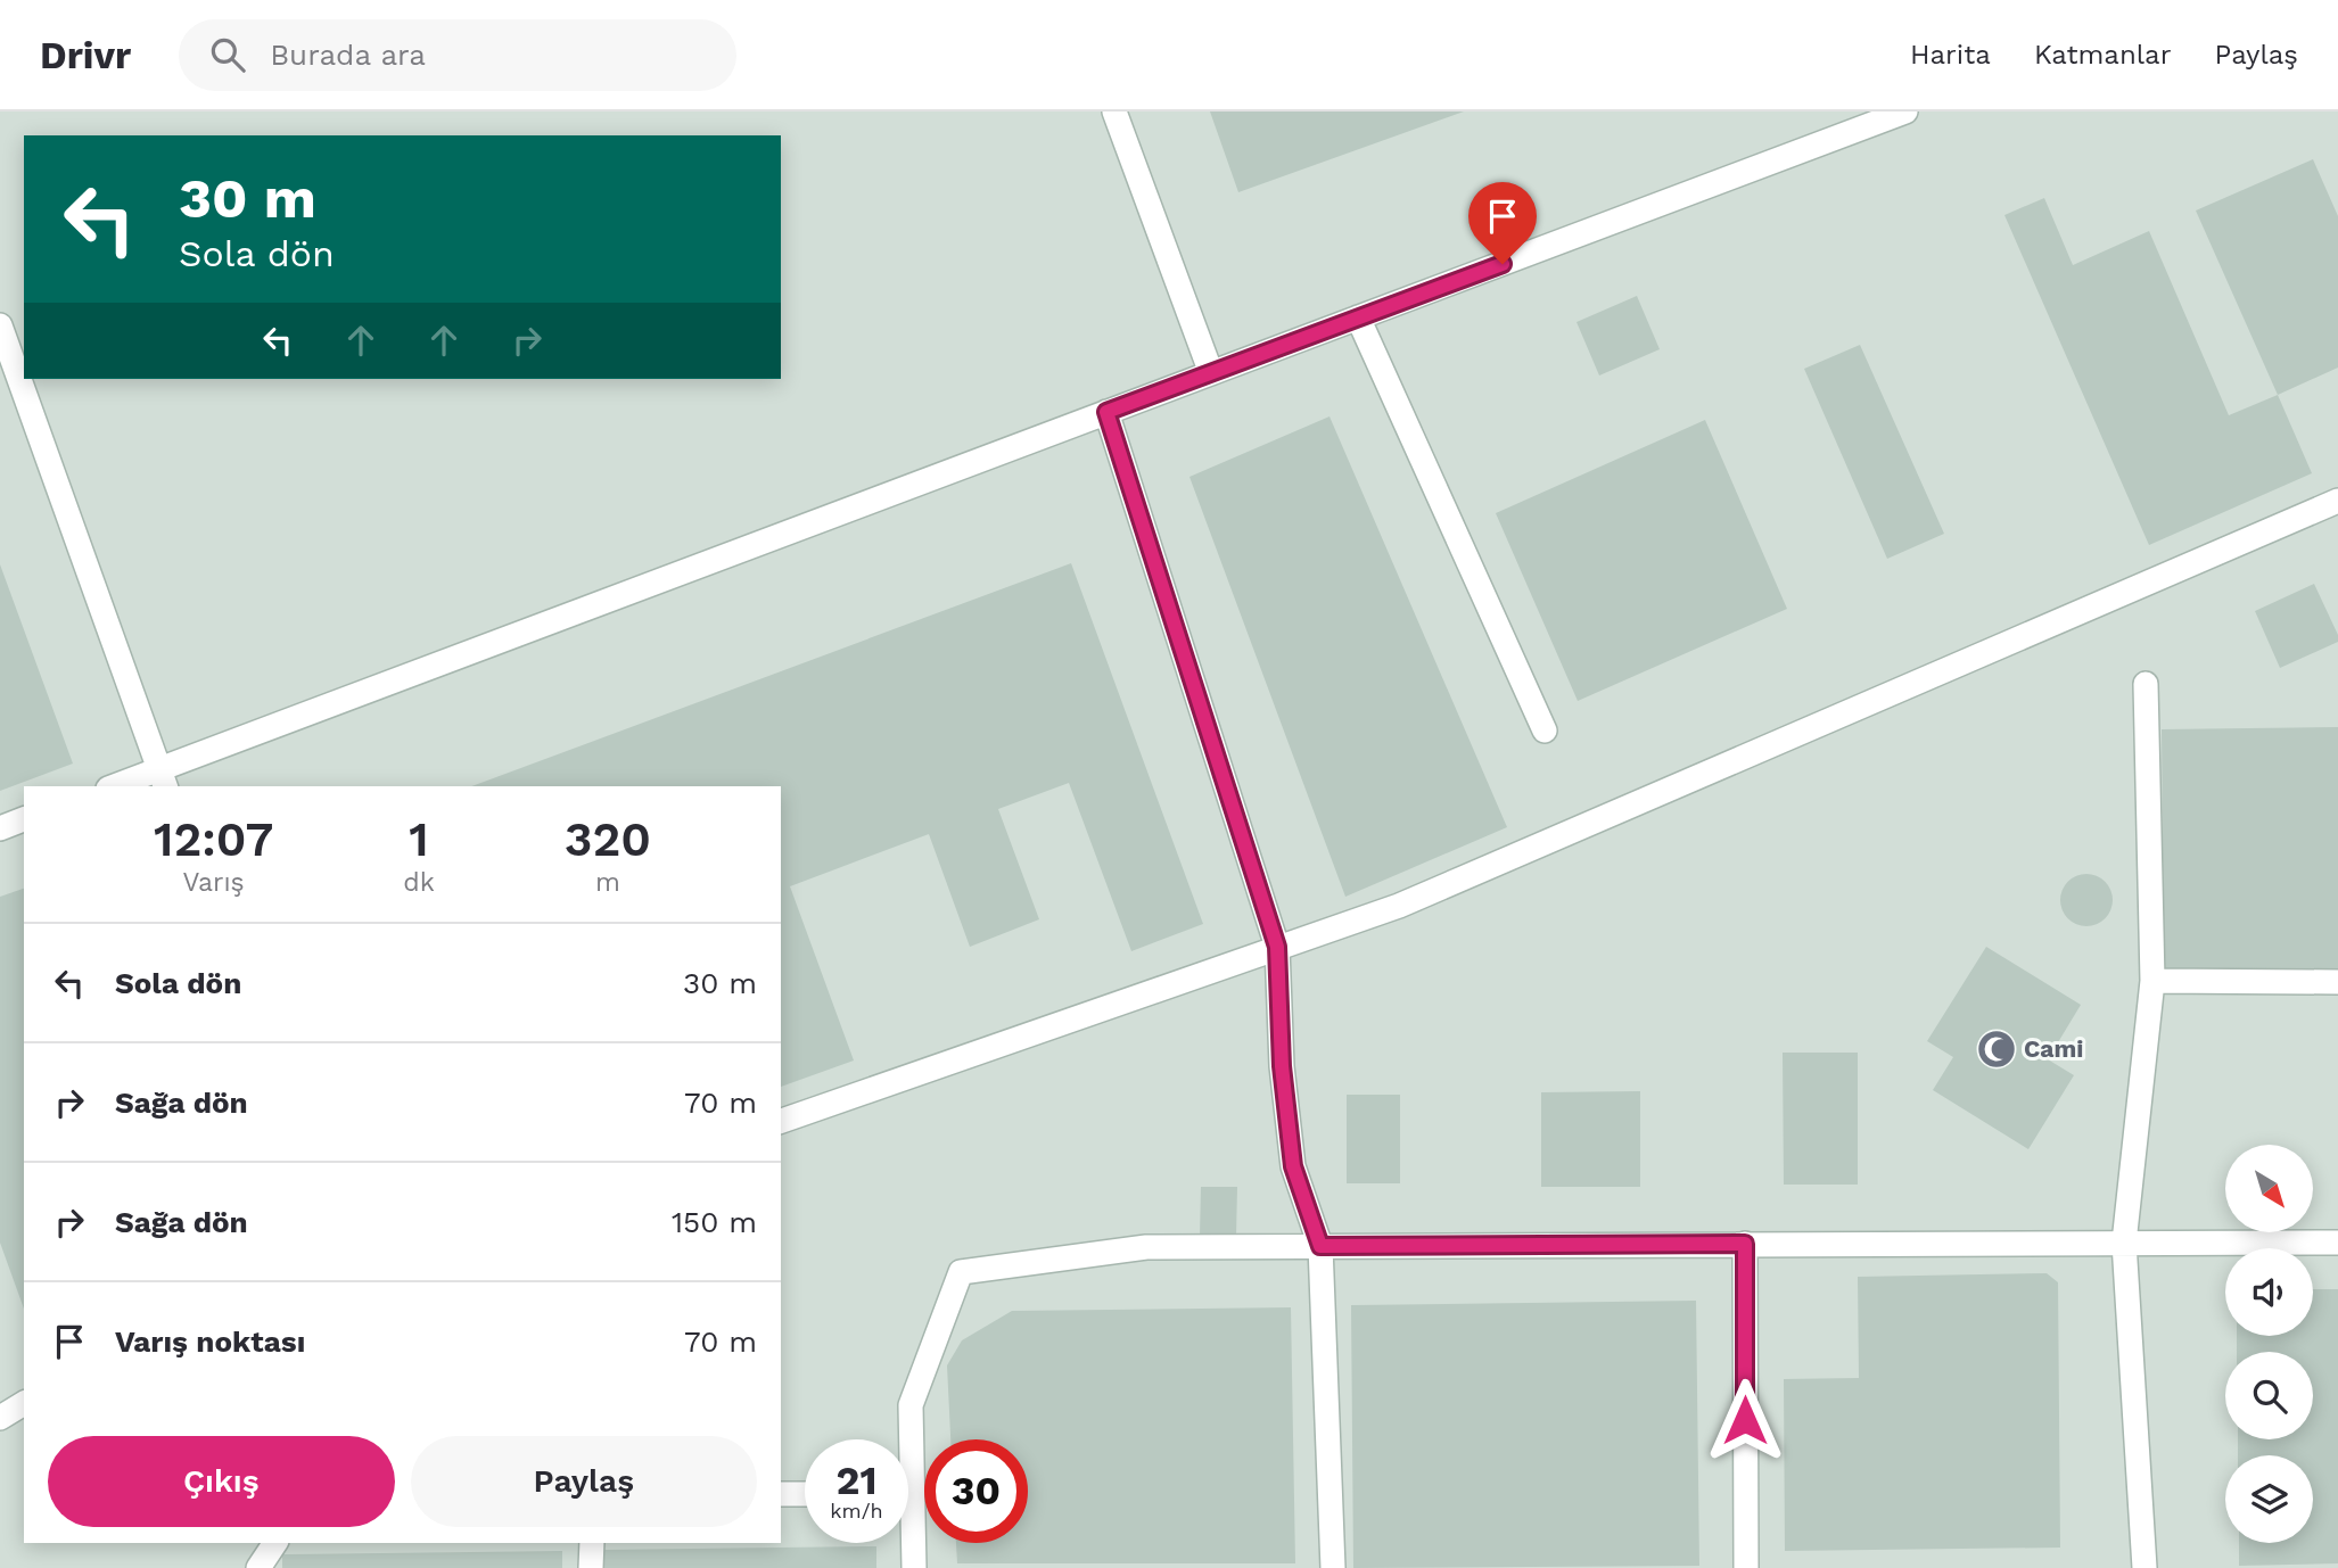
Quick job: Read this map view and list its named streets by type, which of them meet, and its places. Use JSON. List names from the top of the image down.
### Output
{
  "places": {
    "mosque": ["Cami"]
  },
  "north": "bottom right",
  "page": {
    "header": "Drivr",
    "search": "Burada ara",
    "nav": ["Harita", "Katmanlar", "Paylaş"],
    "turn": ["30 m", "Sola dön"],
    "eta": [
      "12:07",
      "Varış",
      "1",
      "dk",
      "320",
      "m"
    ],
    "list": [
      {
        "name": "Sola dön",
        "value": "30 m"
      },
      {
        "name": "Sağa dön",
        "value": "70 m"
      },
      {
        "name": "Sağa dön",
        "value": "150 m"
      },
      {
        "name": "Varış noktası",
        "value": "70 m"
      }
    ],
    "buttons": ["Çıkış", "Paylaş"],
    "speed": "21 km/h",
    "limit": "30"
  }
}
